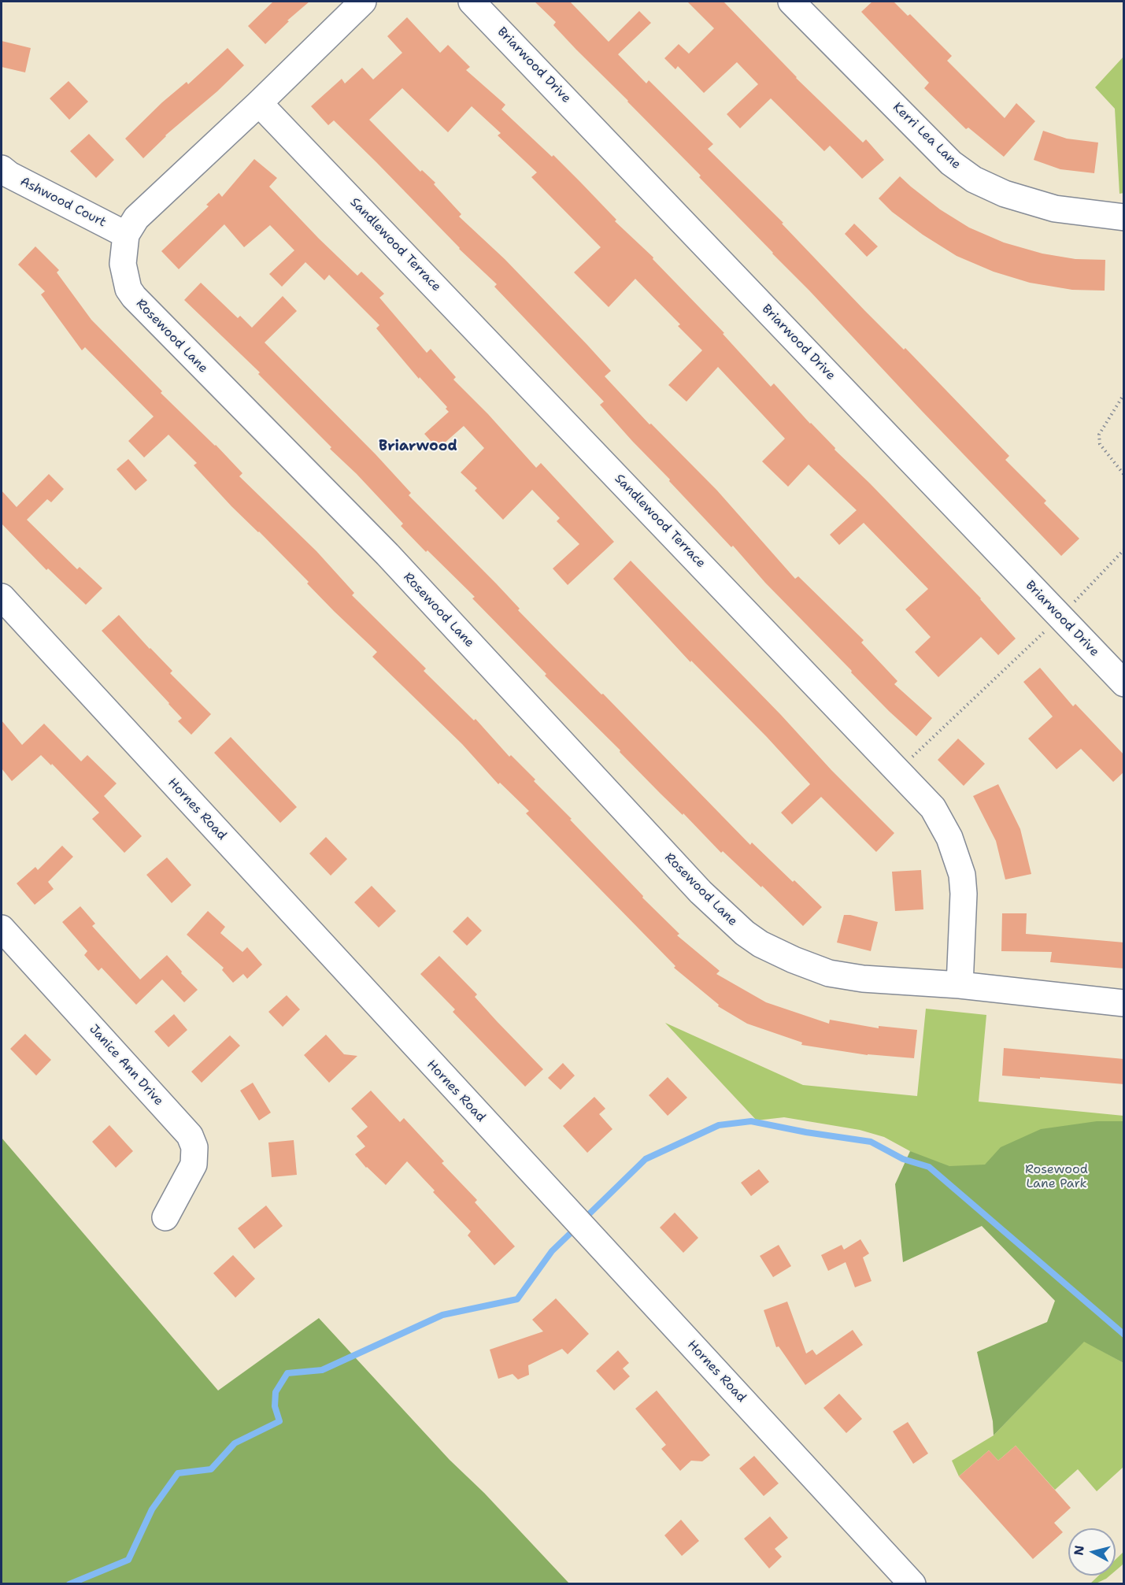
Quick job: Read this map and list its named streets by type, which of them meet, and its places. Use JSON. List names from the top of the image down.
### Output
{
  "streets": {
    "street": [
      "Briarwood Drive",
      "Kerri Lea Lane",
      "Ashwood Court",
      "Sandlewood Terrace",
      "Rosewood Lane",
      "Hornes Road",
      "Janice Ann Drive"
    ]
  },
  "crossings": [
    ["Ashwood Court", "Rosewood Lane"],
    ["Sandlewood Terrace", "Rosewood Lane"]
  ],
  "districts": ["Briarwood"],
  "parks": ["Rosewood Lane Park"],
  "north": "left"
}
